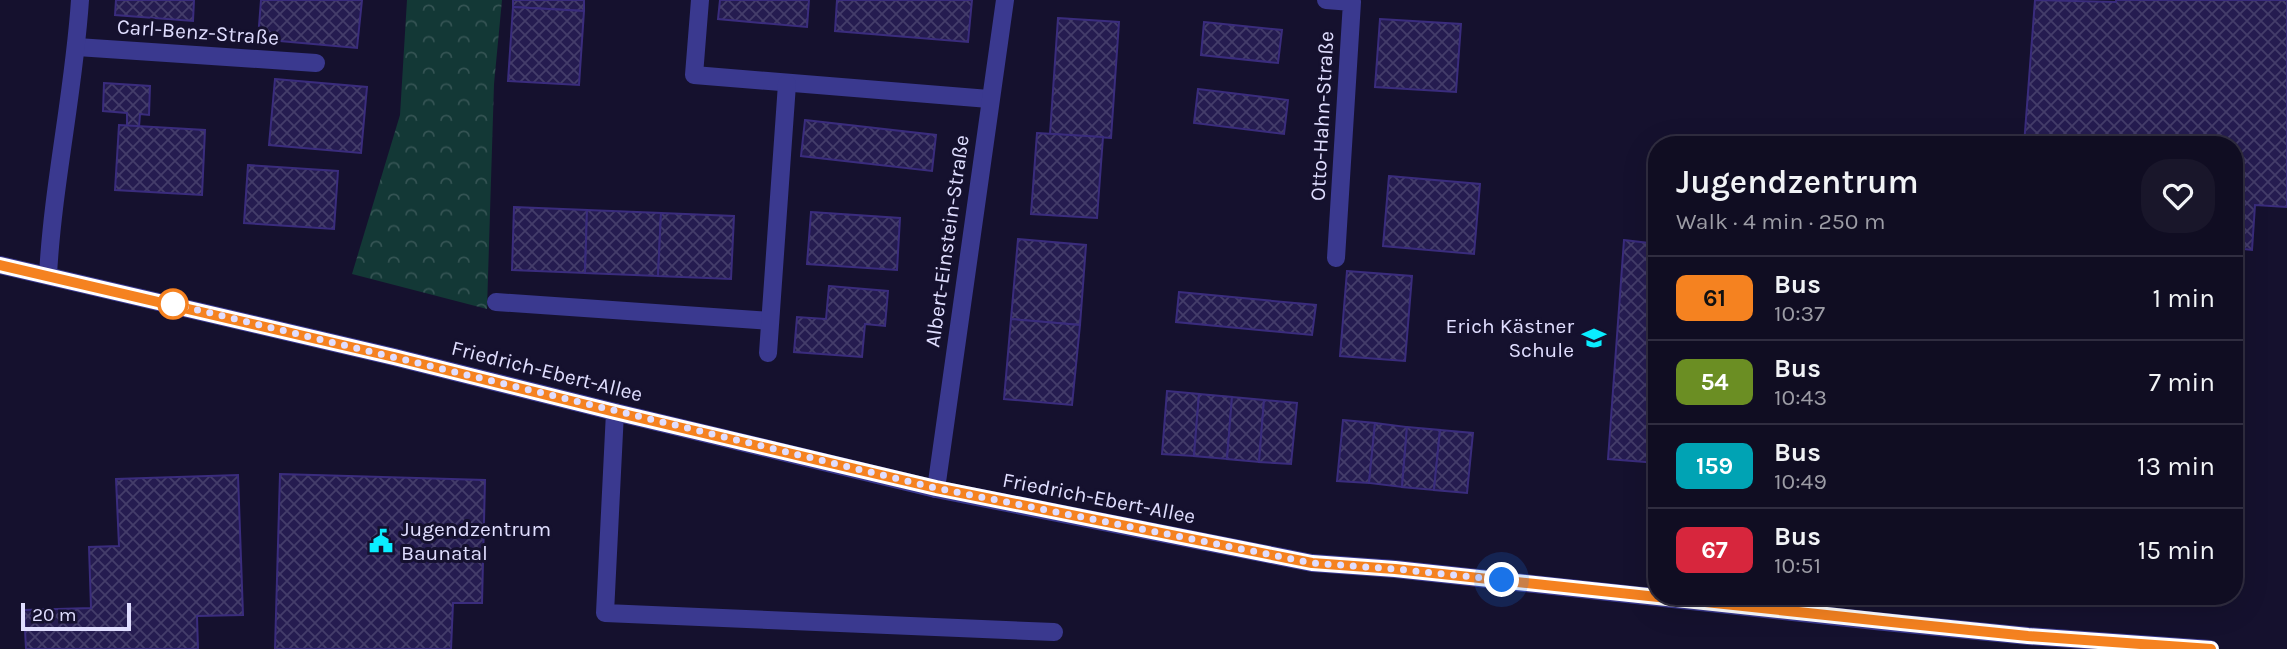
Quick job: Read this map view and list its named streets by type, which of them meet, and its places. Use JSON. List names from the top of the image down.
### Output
{
  "streets": {
    "street": [
      "Carl-Benz-Straße",
      "Otto-Hahn-Straße",
      "Albert-Einstein-Straße",
      "Friedrich-Ebert-Allee"
    ]
  },
  "crossings": [
    ["Albert-Einstein-Straße", "Friedrich-Ebert-Allee"]
  ],
  "places": {
    "school or university": ["Erich Kästner Schule"],
    "public building": ["Jugendzentrum Baunatal"]
  },
  "lines": ["bus line 61"],
  "scale_bar": "20 m",
  "page": {
    "heading": ["Jugendzentrum", "Walk · 4 min · 250 m"],
    "list": [
      {
        "mark": "61",
        "name": "Bus",
        "note": "10:37",
        "value": "1 min"
      },
      {
        "mark": "54",
        "name": "Bus",
        "note": "10:43",
        "value": "7 min"
      },
      {
        "mark": "159",
        "name": "Bus",
        "note": "10:49",
        "value": "13 min"
      },
      {
        "mark": "67",
        "name": "Bus",
        "note": "10:51",
        "value": "15 min"
      }
    ],
    "scale": "20 m"
  }
}
